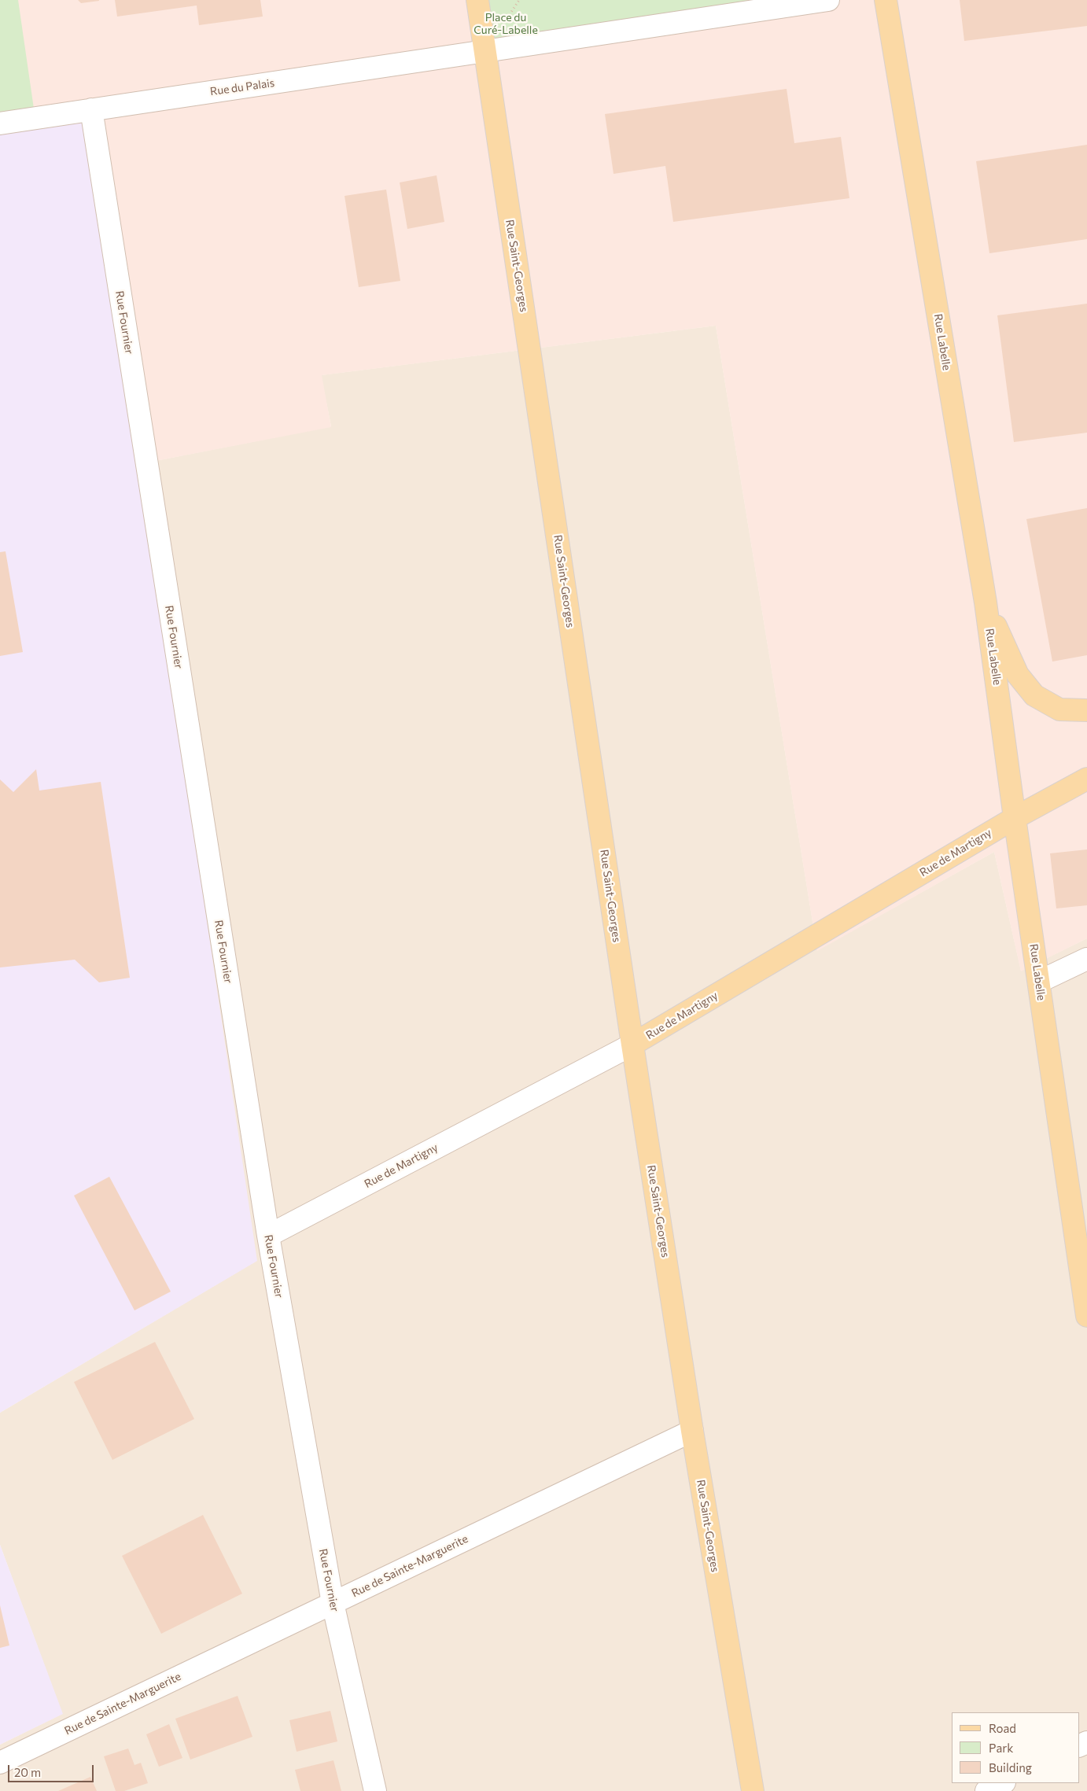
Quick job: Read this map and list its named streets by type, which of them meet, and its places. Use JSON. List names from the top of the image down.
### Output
{
  "streets": {
    "main road": ["Rue Saint-Georges", "Rue Labelle", "Rue de Martigny"],
    "street": ["Rue du Palais", "Rue Fournier", "Rue de Sainte-Marguerite"]
  },
  "crossings": [
    ["Rue du Palais", "Rue Saint-Georges"],
    ["Rue du Palais", "Rue Fournier"],
    ["Rue Saint-Georges", "Rue de Martigny"],
    ["Rue Saint-Georges", "Rue de Sainte-Marguerite"],
    ["Rue Fournier", "Rue de Martigny"],
    ["Rue Fournier", "Rue de Sainte-Marguerite"],
    ["Rue Labelle", "Rue de Martigny"]
  ],
  "parks": ["Place du Curé-Labelle"],
  "legend": ["Road", "Park", "Building"],
  "scale_bar": "20 m"
}
